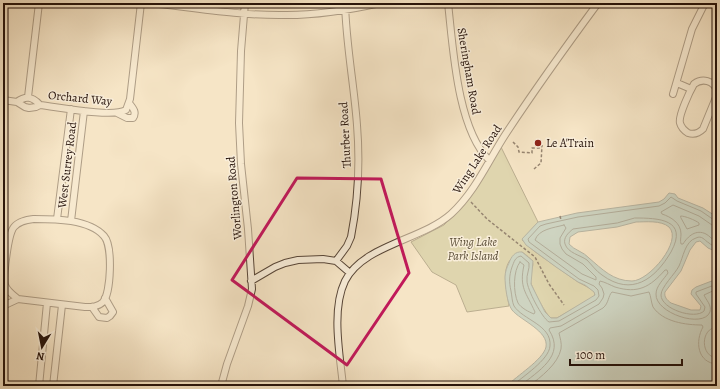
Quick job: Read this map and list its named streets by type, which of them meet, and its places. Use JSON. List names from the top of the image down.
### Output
{
  "streets": {
    "street": [
      "Sheringham Road",
      "Orchard Way",
      "Thurber Road",
      "Wing Lake Road",
      "West Surrey Road",
      "Worlington Road"
    ]
  },
  "crossings": [
    ["Sheringham Road", "Wing Lake Road"],
    ["Orchard Way", "West Surrey Road"]
  ],
  "parks": ["Wing Lake Park Island"],
  "places": ["Le A'Train"],
  "scale_bar": "100 m",
  "north": "bottom"
}
